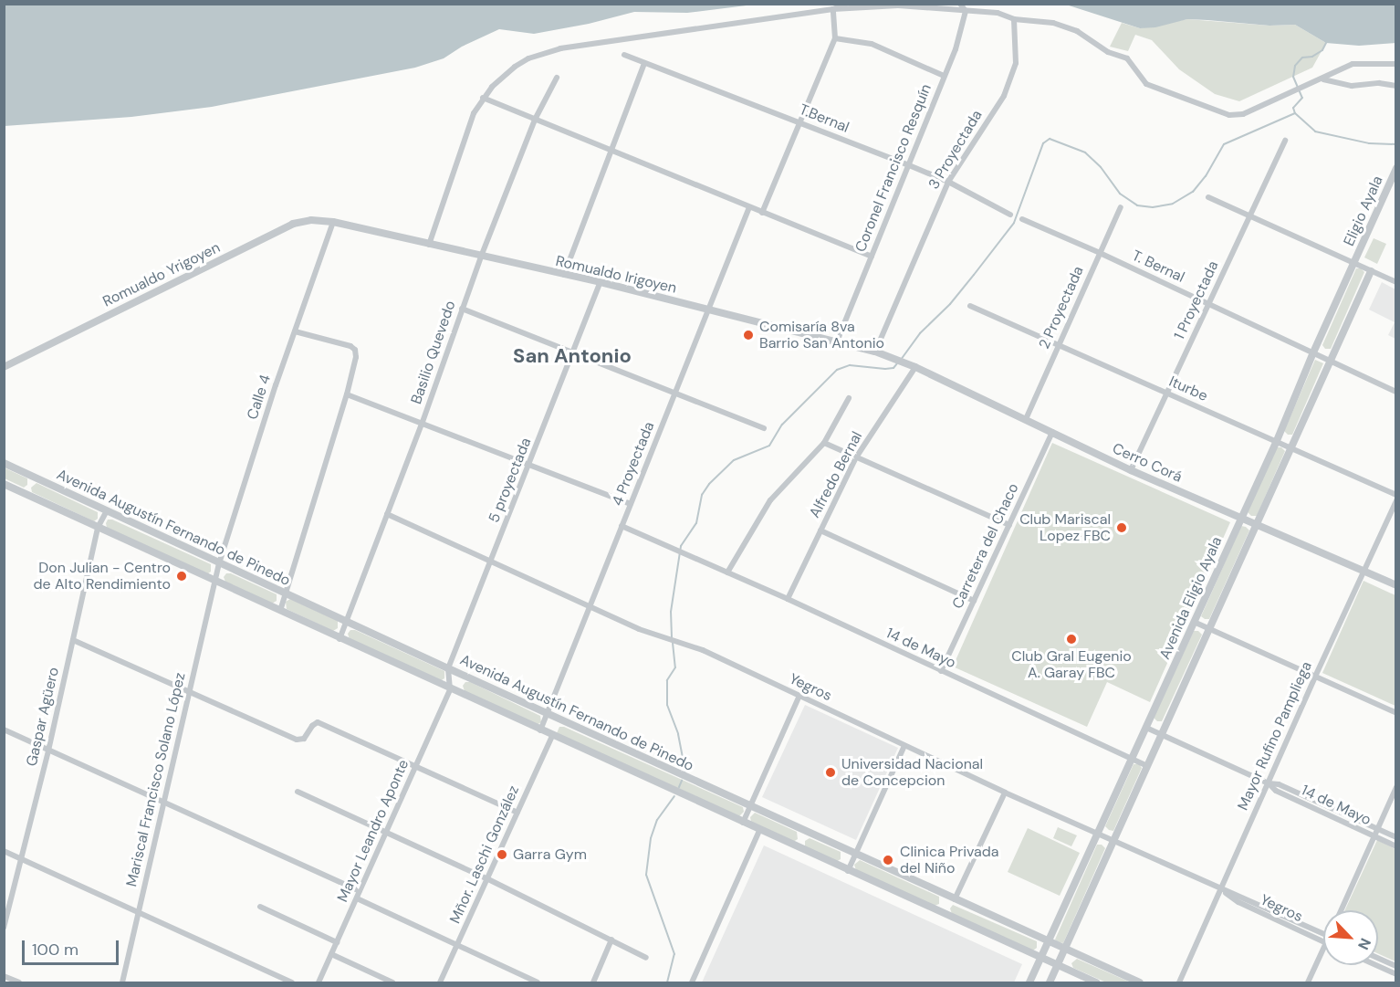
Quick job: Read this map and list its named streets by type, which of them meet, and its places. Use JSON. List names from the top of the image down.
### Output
{
  "streets": {
    "street": [
      "T.Bernal",
      "3 Proyectada",
      "Coronel Francisco Resquín",
      "Eligio Ayala",
      "T. Bernal",
      "Romualdo Yrigoyen",
      "Romualdo Irigoyen",
      "1 Proyectada",
      "2 Proyectada",
      "Basilio Quevedo",
      "Iturbe",
      "Calle 4",
      "Cerro Corá",
      "4 Proyectada",
      "Alfredo Bernal",
      "5 proyectada",
      "Avenida Augustín Fernando de Pinedo",
      "Carretera del Chaco",
      "Avenida Eligio Ayala",
      "14 de Mayo",
      "Yegros",
      "Gaspar Agüero",
      "Mayor Rufino Pampliega",
      "Mariscal Francisco Solano López",
      "Mayor Leandro Aponte",
      "Mñor. Laschi González"
    ]
  },
  "crossings": [
    ["T.Bernal", "3 Proyectada"],
    ["T.Bernal", "Coronel Francisco Resquín"],
    ["3 Proyectada", "Romualdo Irigoyen"],
    ["Coronel Francisco Resquín", "Romualdo Irigoyen"],
    ["Eligio Ayala", "Avenida Eligio Ayala"],
    ["T. Bernal", "1 Proyectada"],
    ["T. Bernal", "2 Proyectada"],
    ["T. Bernal", "Avenida Eligio Ayala"],
    ["Romualdo Yrigoyen", "Romualdo Irigoyen"],
    ["Romualdo Yrigoyen", "Calle 4"],
    ["Romualdo Irigoyen", "Basilio Quevedo"],
    ["Romualdo Irigoyen", "Calle 4"],
    ["Romualdo Irigoyen", "Cerro Corá"],
    ["Romualdo Irigoyen", "4 Proyectada"],
    ["Romualdo Irigoyen", "5 proyectada"],
    ["1 Proyectada", "Iturbe"],
    ["1 Proyectada", "Cerro Corá"],
    ["2 Proyectada", "Iturbe"],
    ["2 Proyectada", "Cerro Corá"],
    ["Basilio Quevedo", "Avenida Augustín Fernando de Pinedo"],
    ["Basilio Quevedo", "Yegros"],
    ["Iturbe", "Avenida Eligio Ayala"],
    ["Calle 4", "Avenida Augustín Fernando de Pinedo"],
    ["Calle 4", "Mariscal Francisco Solano López"],
    ["Cerro Corá", "Alfredo Bernal"],
    ["Cerro Corá", "Carretera del Chaco"],
    ["Cerro Corá", "Avenida Eligio Ayala"],
    ["Cerro Corá", "Mayor Rufino Pampliega"],
    ["4 Proyectada", "Avenida Augustín Fernando de Pinedo"],
    ["4 Proyectada", "14 de Mayo"],
    ["4 Proyectada", "Yegros"],
    ["Alfredo Bernal", "14 de Mayo"],
    ["5 proyectada", "Avenida Augustín Fernando de Pinedo"],
    ["5 proyectada", "Yegros"],
    ["5 proyectada", "Mayor Leandro Aponte"],
    ["Avenida Augustín Fernando de Pinedo", "Avenida Eligio Ayala"],
    ["Avenida Augustín Fernando de Pinedo", "Gaspar Agüero"],
    ["Avenida Augustín Fernando de Pinedo", "Mariscal Francisco Solano López"],
    ["Avenida Augustín Fernando de Pinedo", "Mayor Leandro Aponte"],
    ["Avenida Augustín Fernando de Pinedo", "Mñor. Laschi González"],
    ["Carretera del Chaco", "14 de Mayo"],
    ["Avenida Eligio Ayala", "14 de Mayo"],
    ["Avenida Eligio Ayala", "Yegros"],
    ["14 de Mayo", "Mayor Rufino Pampliega"],
    ["Yegros", "Mayor Rufino Pampliega"]
  ],
  "districts": ["San Antonio"],
  "places": [
    "Comisaría 8va Barrio San Antonio",
    "Club Mariscal Lopez FBC",
    "Don Julian - Centro de Alto Rendimiento",
    "Club Gral Eugenio A. Garay FBC",
    "Universidad Nacional de Concepcion",
    "Garra Gym",
    "Clinica Privada del Niño"
  ],
  "scale_bar": "100 m",
  "north": "bottom right"
}
